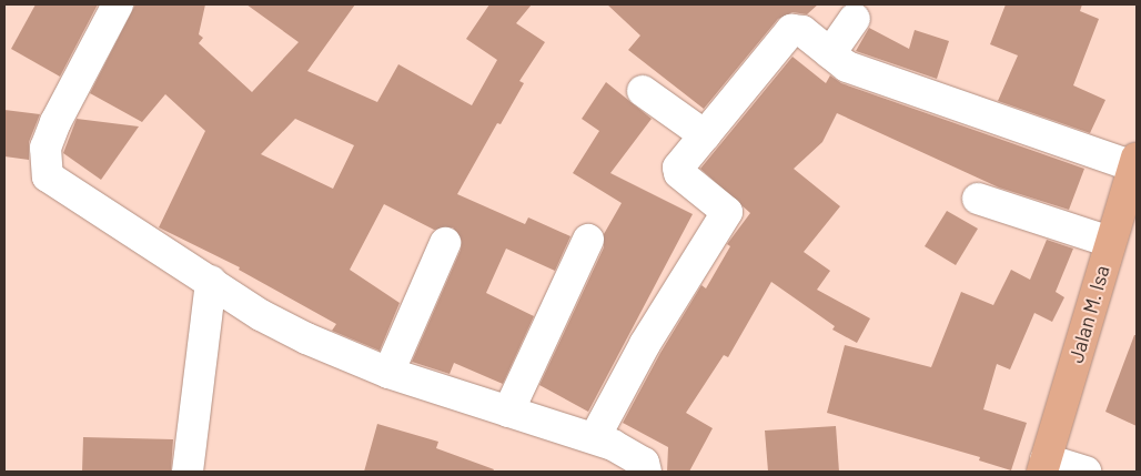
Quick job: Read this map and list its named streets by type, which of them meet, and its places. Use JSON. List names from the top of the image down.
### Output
{
  "streets": {
    "main road": ["Jalan M. Isa"]
  }
}
